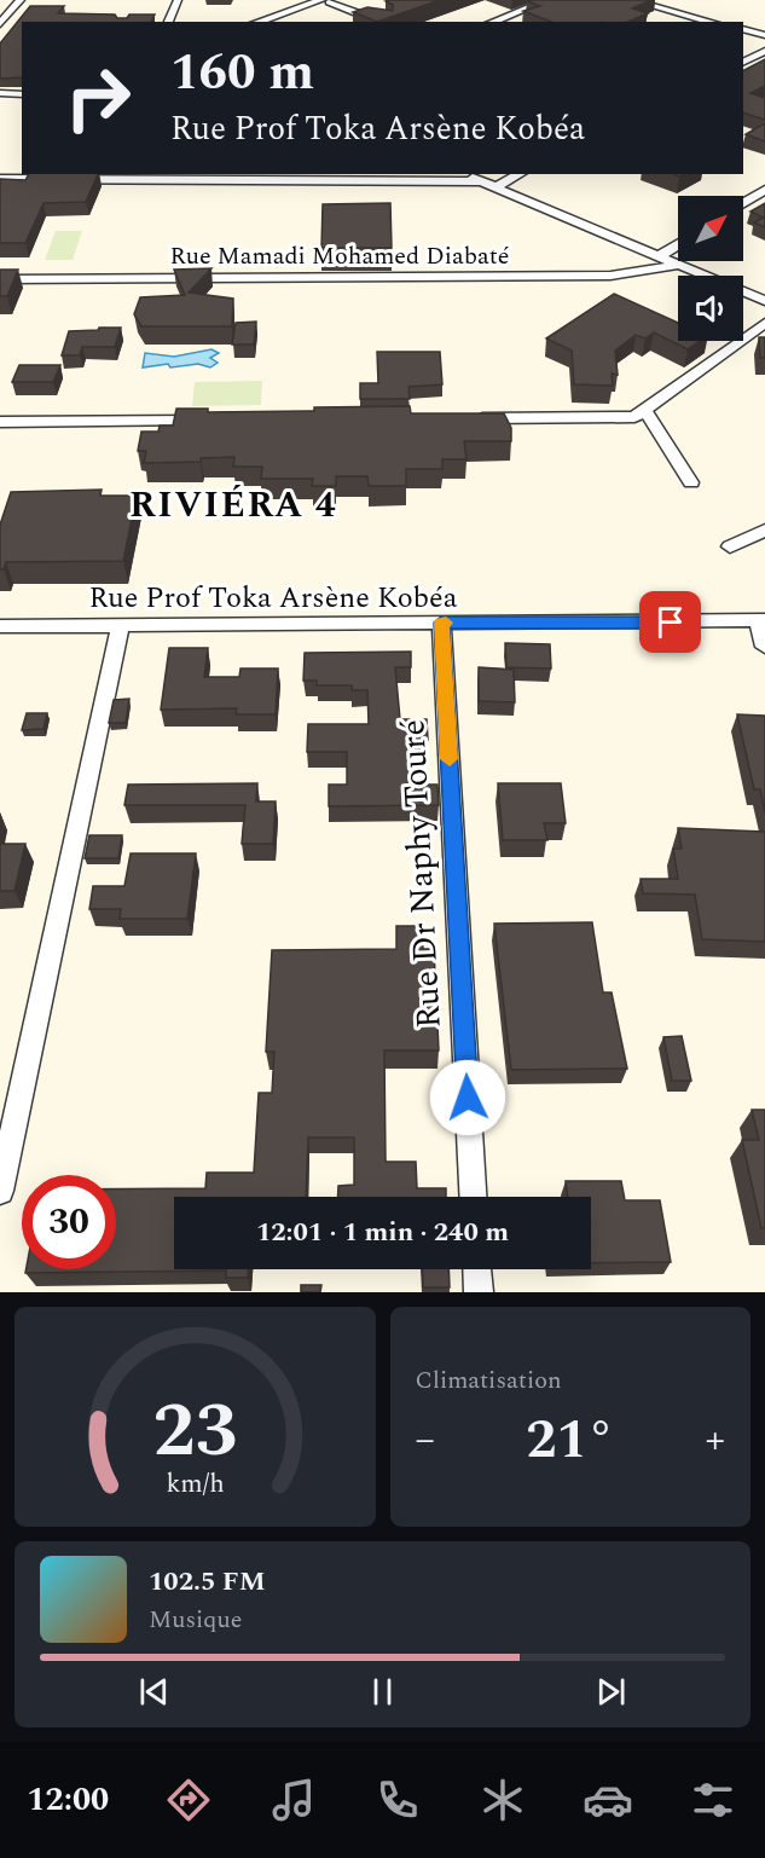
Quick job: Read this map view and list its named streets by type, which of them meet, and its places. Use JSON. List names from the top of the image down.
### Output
{
  "streets": {
    "street": ["Rue Mamadi Mohamed Diabaté", "Rue Prof Toka Arsène Kobéa", "Rue Dr Naphy Touré"]
  },
  "crossings": [
    ["Rue Prof Toka Arsène Kobéa", "Rue Dr Naphy Touré"]
  ],
  "districts": ["RIVIÉRA 4"],
  "north": "top right",
  "page": {
    "turn": ["160 m", "Rue Prof Toka Arsène Kobéa"],
    "limit": "30",
    "trip": "12:01 · 1 min · 240 m",
    "tile": "Climatisation",
    "heat": ["−", "21°", "+"],
    "song": ["102.5 FM", "Musique"],
    "tabs": "12:00",
    "gauge": ["23", "km/h"]
  }
}
